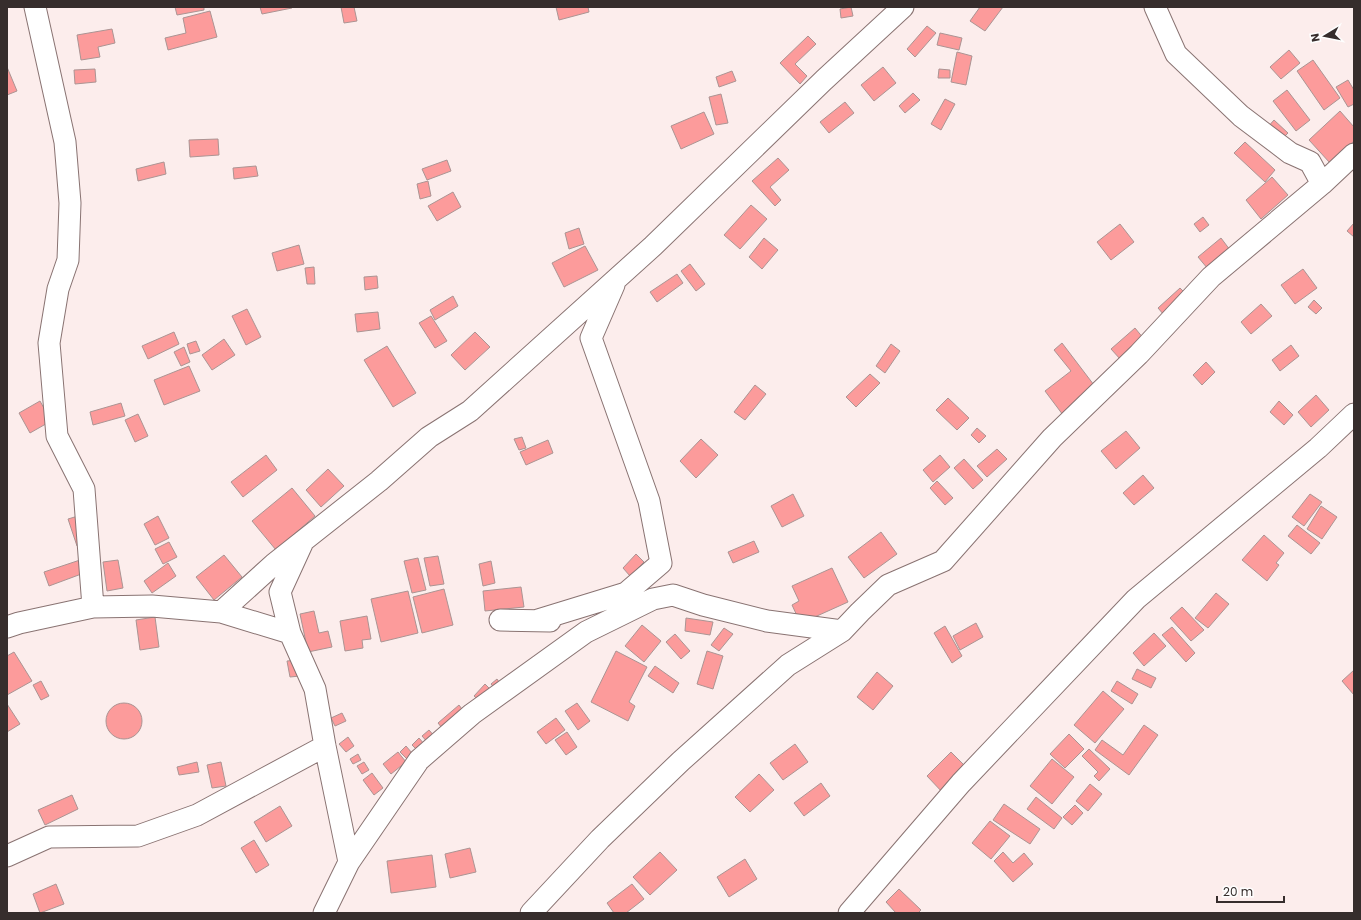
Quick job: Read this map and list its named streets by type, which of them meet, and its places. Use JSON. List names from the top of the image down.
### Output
{
  "scale_bar": "20 m",
  "north": "left"
}
